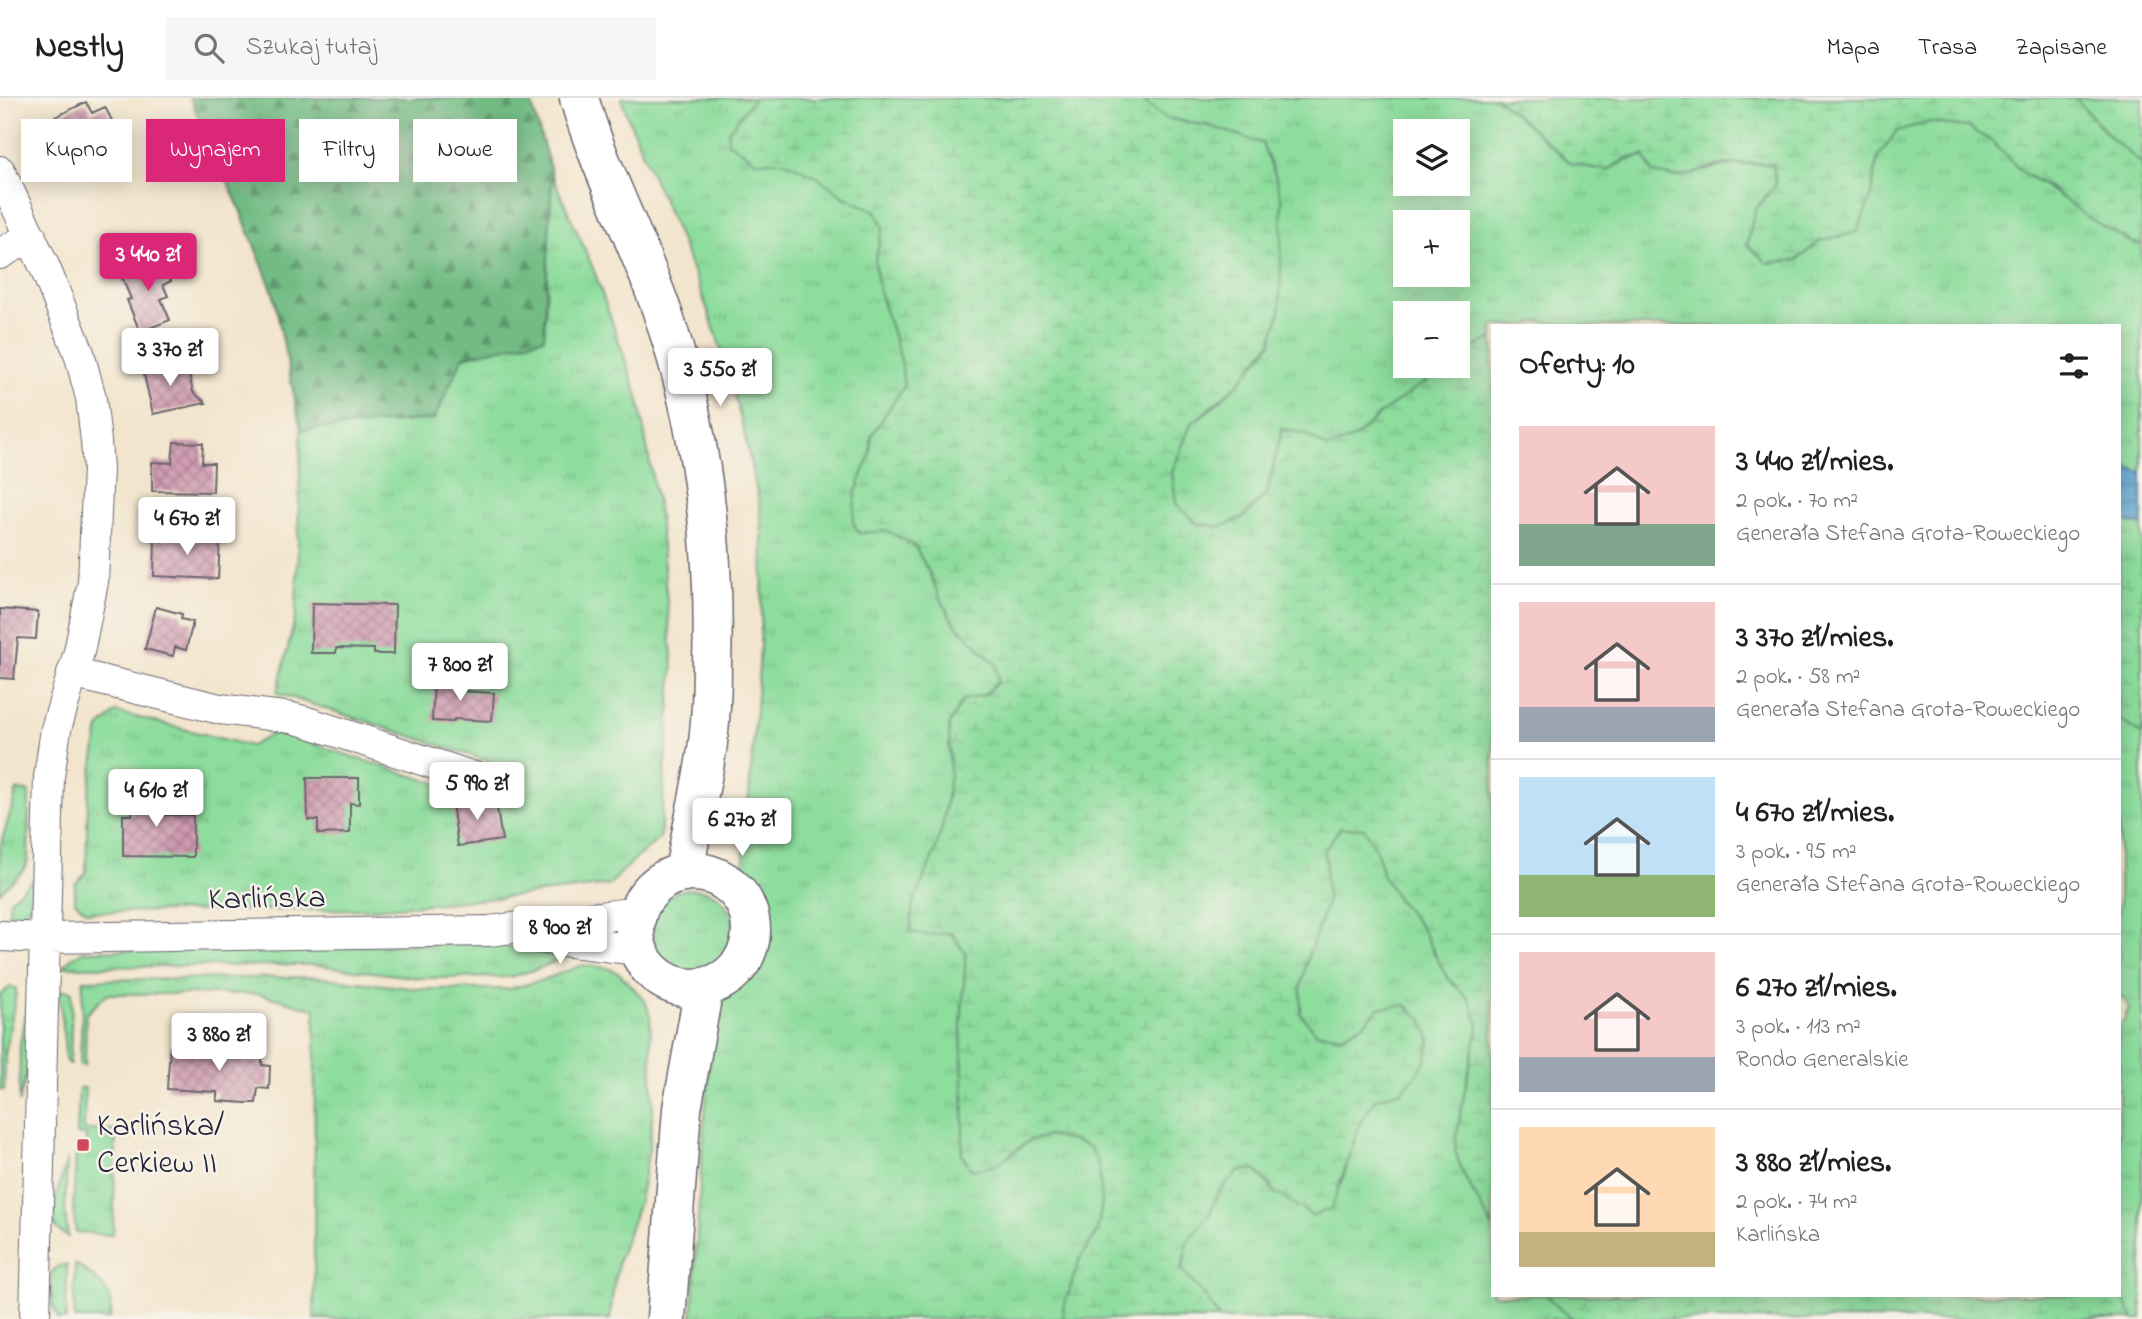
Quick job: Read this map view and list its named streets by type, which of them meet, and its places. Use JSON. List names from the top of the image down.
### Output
{
  "streets": {
    "street": ["Karlińska"]
  },
  "places": {
    "transit": ["Karlińska/ Cerkiew II"]
  },
  "page": {
    "header": "Nestly",
    "search": "Szukaj tutaj",
    "nav": ["Mapa", "Trasa", "Zapisane"],
    "map_buttons": ["+", "−"],
    "chip": [
      "Kupno",
      "Wynajem",
      "Filtry",
      "Nowe"
    ],
    "price": [
      "3 440 zł",
      "3 370 zł",
      "3 550 zł",
      "4 670 zł",
      "7 800 zł",
      "5 990 zł",
      "4 610 zł",
      "6 270 zł",
      "8 900 zł",
      "3 880 zł"
    ],
    "heading": "Oferty: 10",
    "list": [
      {
        "name": "3 440 zł/mies.",
        "note": "2 pok. · 70 m² · Generała Stefana Grota-Roweckiego"
      },
      {
        "name": "3 370 zł/mies.",
        "note": "2 pok. · 58 m² · Generała Stefana Grota-Roweckiego"
      },
      {
        "name": "4 670 zł/mies.",
        "note": "3 pok. · 95 m² · Generała Stefana Grota-Roweckiego"
      },
      {
        "name": "6 270 zł/mies.",
        "note": "3 pok. · 113 m² · Rondo Generalskie"
      },
      {
        "name": "3 880 zł/mies.",
        "note": "2 pok. · 74 m² · Karlińska"
      }
    ]
  }
}
